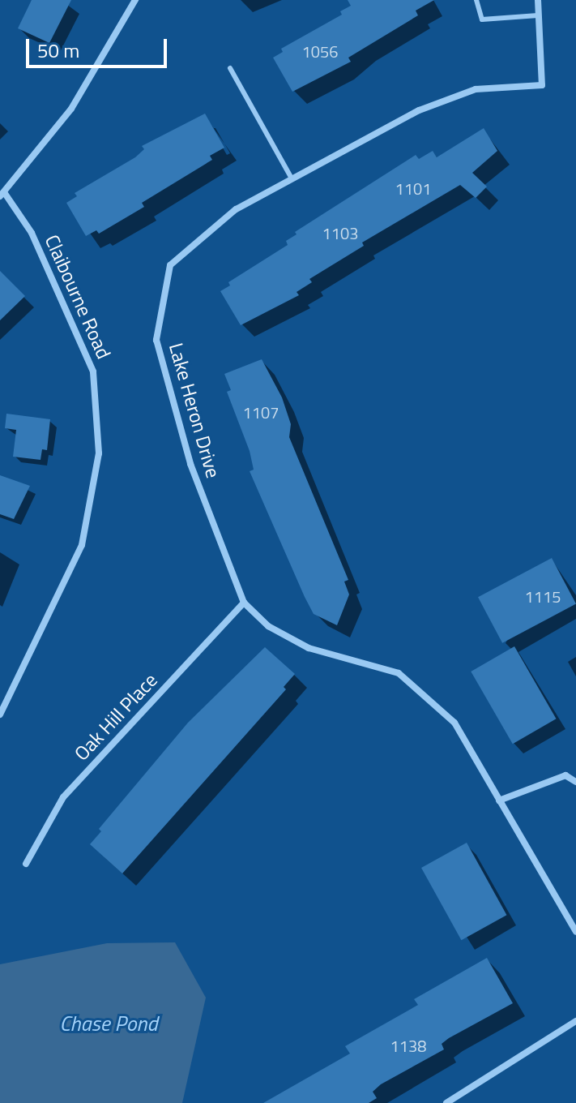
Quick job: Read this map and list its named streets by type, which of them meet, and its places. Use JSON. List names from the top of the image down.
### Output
{
  "streets": {
    "street": ["Claibourne Road", "Lake Heron Drive", "Oak Hill Place"]
  },
  "crossings": [
    ["Lake Heron Drive", "Oak Hill Place"]
  ],
  "water": ["Chase Pond"],
  "house_numbers": [
    "1056",
    "1101",
    "1103",
    "1107",
    "1115",
    "1138"
  ],
  "scale_bar": "50 m"
}
